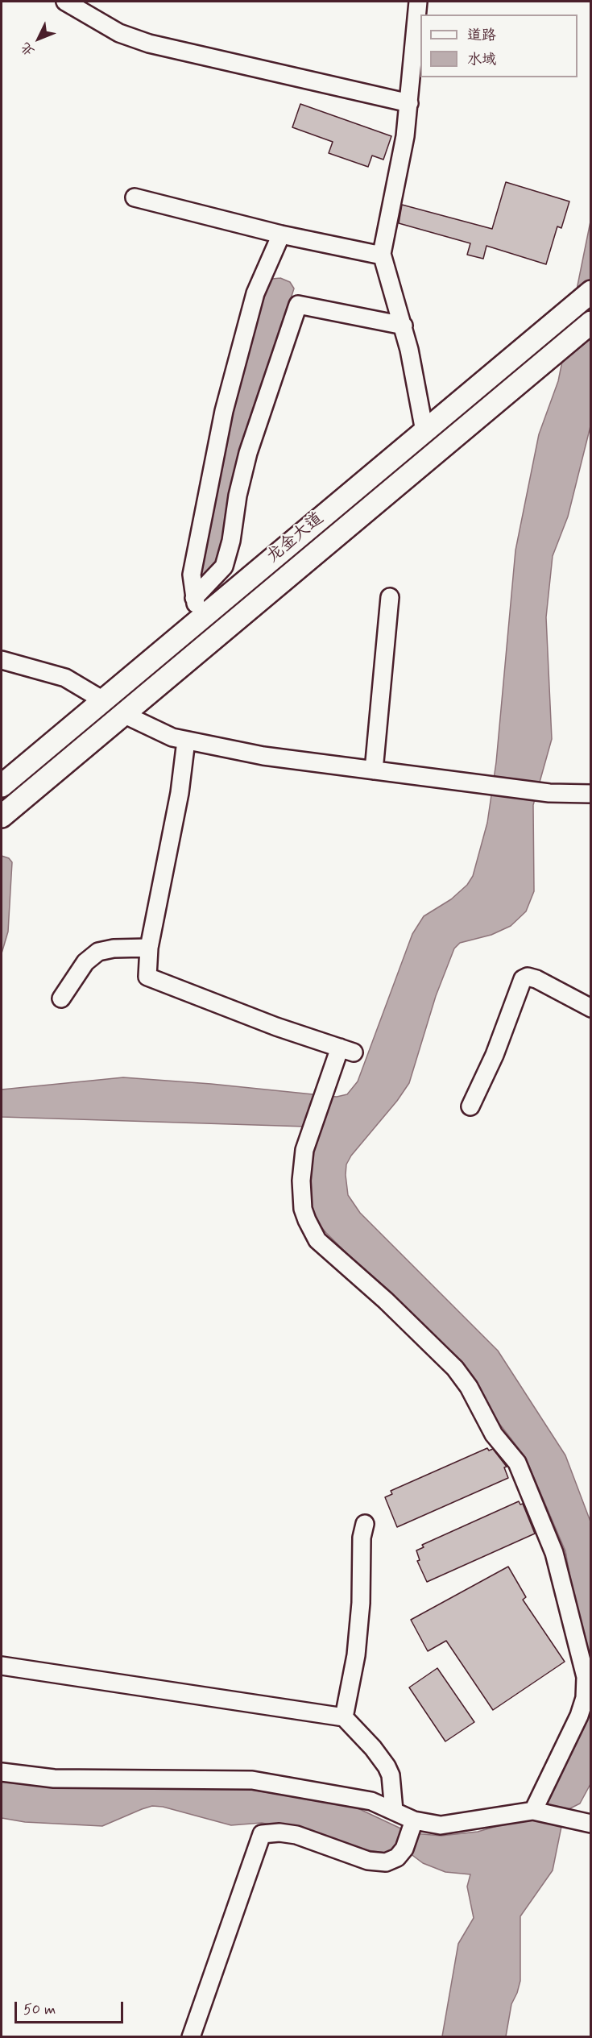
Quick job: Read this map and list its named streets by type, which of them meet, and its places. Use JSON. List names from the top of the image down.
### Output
{
  "streets": {
    "main road": ["龙金大道"]
  },
  "legend": ["道路", "水域"],
  "scale_bar": "50 m",
  "north": "bottom left"
}
